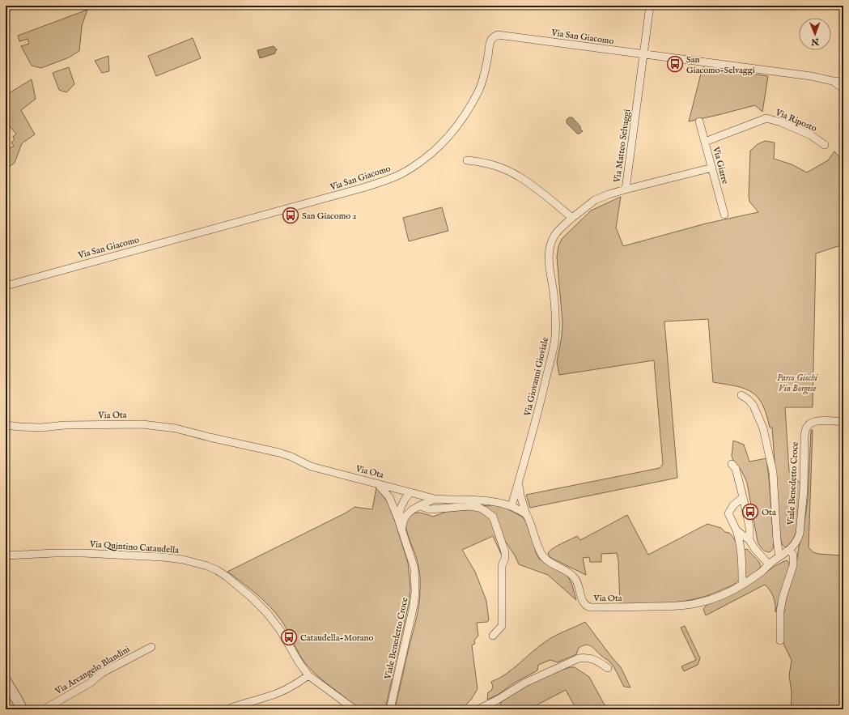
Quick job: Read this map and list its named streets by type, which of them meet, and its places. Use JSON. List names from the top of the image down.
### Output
{
  "streets": {
    "street": [
      "Via San Giacomo",
      "Via Riposto",
      "Via Matteo Selvaggi",
      "Via Giarre",
      "Via Giovanni Gioviale",
      "Via Ota",
      "Viale Benedetto Croce",
      "Via Quintino Cataudella",
      "Via Arcangelo Blandini"
    ]
  },
  "crossings": [
    ["Via San Giacomo", "Via Matteo Selvaggi"],
    ["Via Riposto", "Via Giarre"],
    ["Via Matteo Selvaggi", "Via Giarre"],
    ["Via Matteo Selvaggi", "Via Giovanni Gioviale"],
    ["Via Giovanni Gioviale", "Via Ota"],
    ["Via Ota", "Viale Benedetto Croce"]
  ],
  "parks": ["Parco Giochi Via Borgese"],
  "places": {
    "bus stop": [
      "San Giacomo-Selvaggi",
      "San Giacomo 2",
      "Ota",
      "Cataudella-Morano"
    ]
  },
  "north": "bottom"
}
